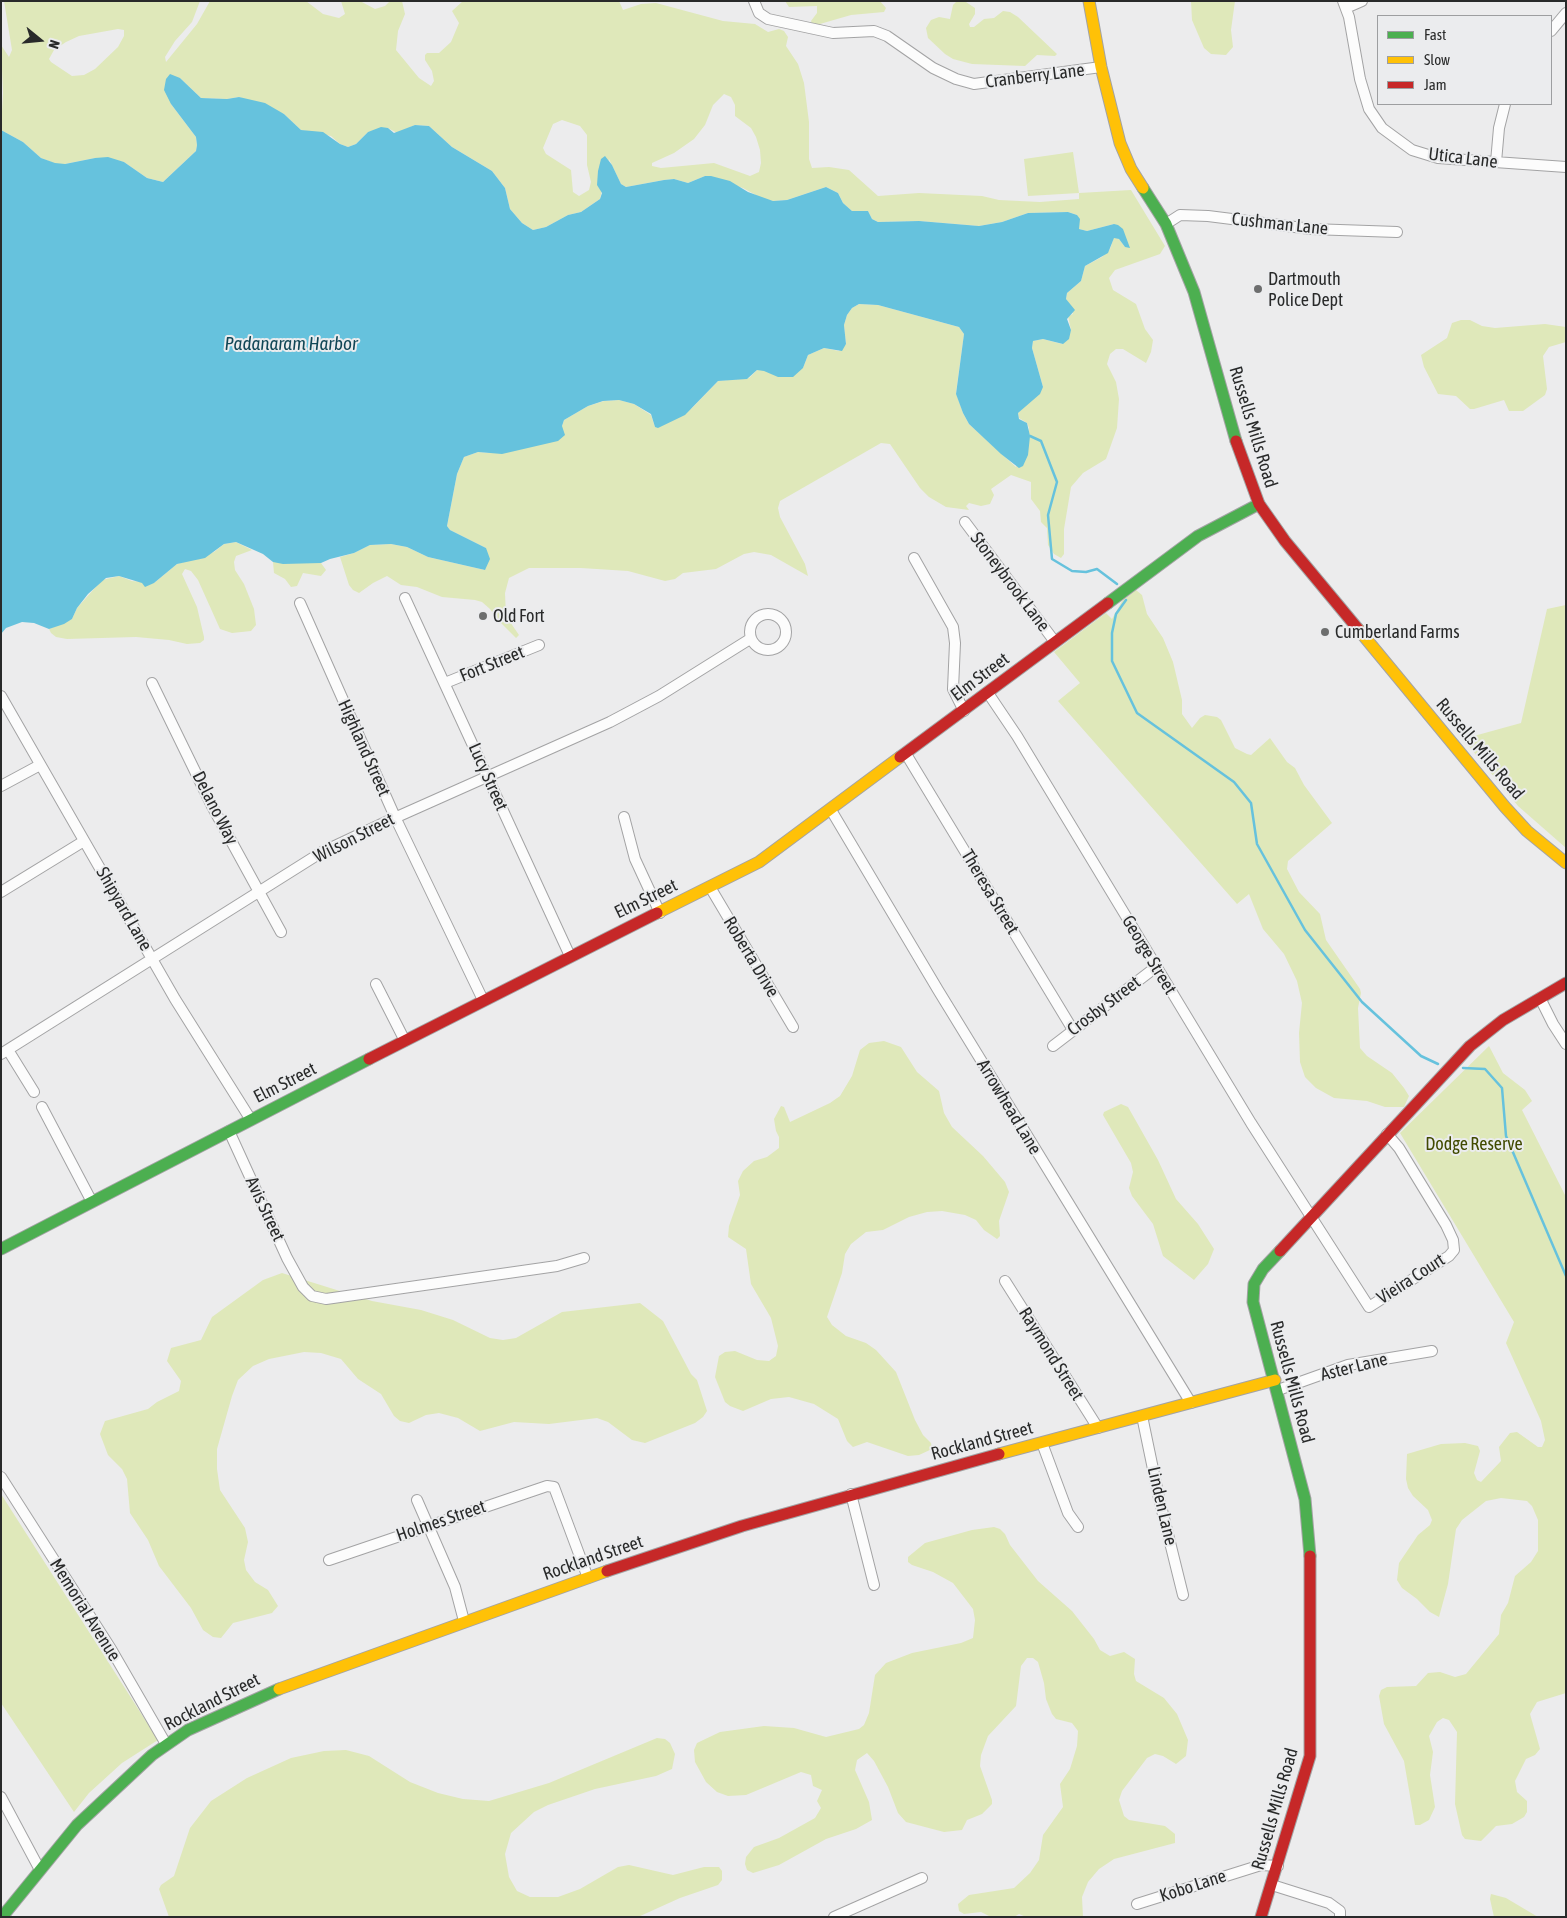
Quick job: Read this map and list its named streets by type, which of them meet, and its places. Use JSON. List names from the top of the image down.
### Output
{
  "streets": {
    "street": [
      "Cranberry Lane",
      "Utica Lane",
      "Cushman Lane",
      "Russells Mills Road",
      "Stoneybrook Lane",
      "Fort Street",
      "Elm Street",
      "Highland Street",
      "Lucy Street",
      "Delano Way",
      "Wilson Street",
      "Theresa Street",
      "Shipyard Lane",
      "George Street",
      "Roberta Drive",
      "Crosby Street",
      "Arrowhead Lane",
      "Avis Street",
      "Vieira Court",
      "Raymond Street",
      "Aster Lane",
      "Rockland Street",
      "Linden Lane",
      "Holmes Street",
      "Memorial Avenue",
      "Kobo Lane"
    ]
  },
  "crossings": [
    ["Cranberry Lane", "Russells Mills Road"],
    ["Cushman Lane", "Russells Mills Road"],
    ["Russells Mills Road", "Elm Street"],
    ["Russells Mills Road", "George Street"],
    ["Russells Mills Road", "Vieira Court"],
    ["Russells Mills Road", "Aster Lane"],
    ["Russells Mills Road", "Rockland Street"],
    ["Russells Mills Road", "Kobo Lane"],
    ["Stoneybrook Lane", "Elm Street"],
    ["Fort Street", "Lucy Street"],
    ["Elm Street", "Highland Street"],
    ["Elm Street", "Lucy Street"],
    ["Elm Street", "Theresa Street"],
    ["Elm Street", "Shipyard Lane"],
    ["Elm Street", "George Street"],
    ["Elm Street", "Roberta Drive"],
    ["Elm Street", "Arrowhead Lane"],
    ["Elm Street", "Avis Street"],
    ["Highland Street", "Wilson Street"],
    ["Lucy Street", "Wilson Street"],
    ["Delano Way", "Wilson Street"],
    ["Wilson Street", "Shipyard Lane"],
    ["Theresa Street", "Crosby Street"],
    ["George Street", "Crosby Street"],
    ["George Street", "Vieira Court"],
    ["Arrowhead Lane", "Rockland Street"],
    ["Raymond Street", "Rockland Street"],
    ["Aster Lane", "Rockland Street"],
    ["Rockland Street", "Linden Lane"],
    ["Rockland Street", "Holmes Street"],
    ["Rockland Street", "Memorial Avenue"]
  ],
  "water": ["Padanaram Harbor"],
  "parks": ["Dodge Reserve"],
  "places": ["Dartmouth Police Dept", "Old Fort", "Cumberland Farms"],
  "legend": ["Fast", "Slow", "Jam"],
  "north": "right"
}
